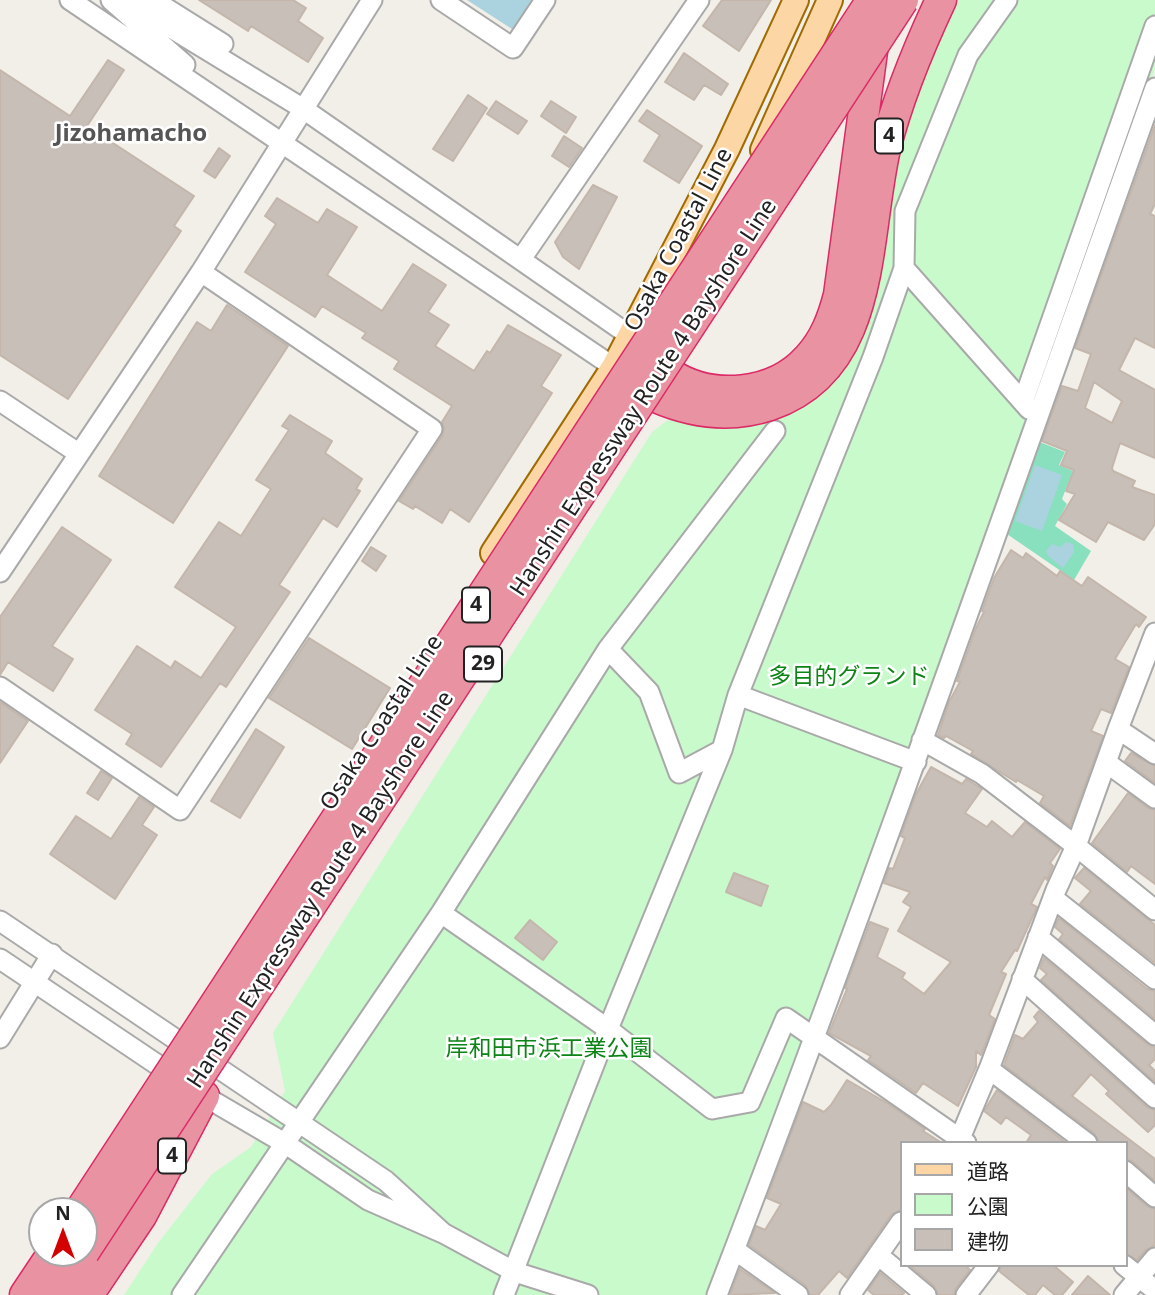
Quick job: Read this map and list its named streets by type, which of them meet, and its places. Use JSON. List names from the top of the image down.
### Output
{
  "streets": {
    "highway": ["4", "Hanshin Expressway Route 4 Bayshore Line"],
    "main road": ["Osaka Coastal Line", "29"]
  },
  "crossings": [
    ["4", "Osaka Coastal Line"]
  ],
  "districts": ["Jizohamacho"],
  "parks": ["多目的グランド", "岸和田市浜工業公園"],
  "legend": ["道路", "公園", "建物"],
  "north": "top"
}
